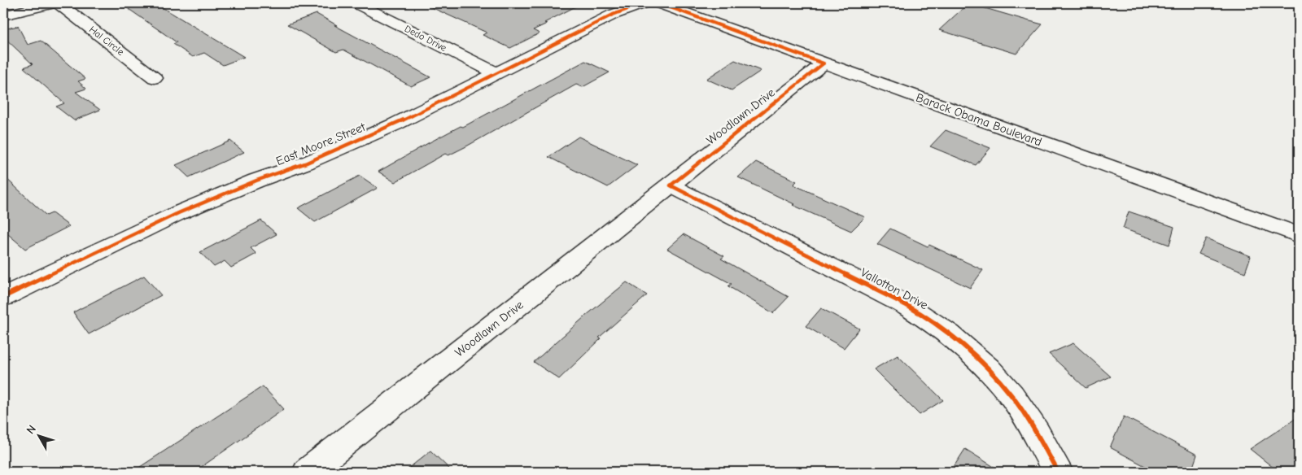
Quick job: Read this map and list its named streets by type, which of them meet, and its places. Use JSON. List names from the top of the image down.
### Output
{
  "streets": {
    "street": [
      "Dedo Drive",
      "Hal Circle",
      "Woodlawn Drive",
      "Barack Obama Boulevard",
      "East Moore Street",
      "Vallotton Drive"
    ]
  },
  "crossings": [
    ["Dedo Drive", "East Moore Street"],
    ["Woodlawn Drive", "Barack Obama Boulevard"],
    ["Woodlawn Drive", "Vallotton Drive"]
  ],
  "north": "top left"
}
